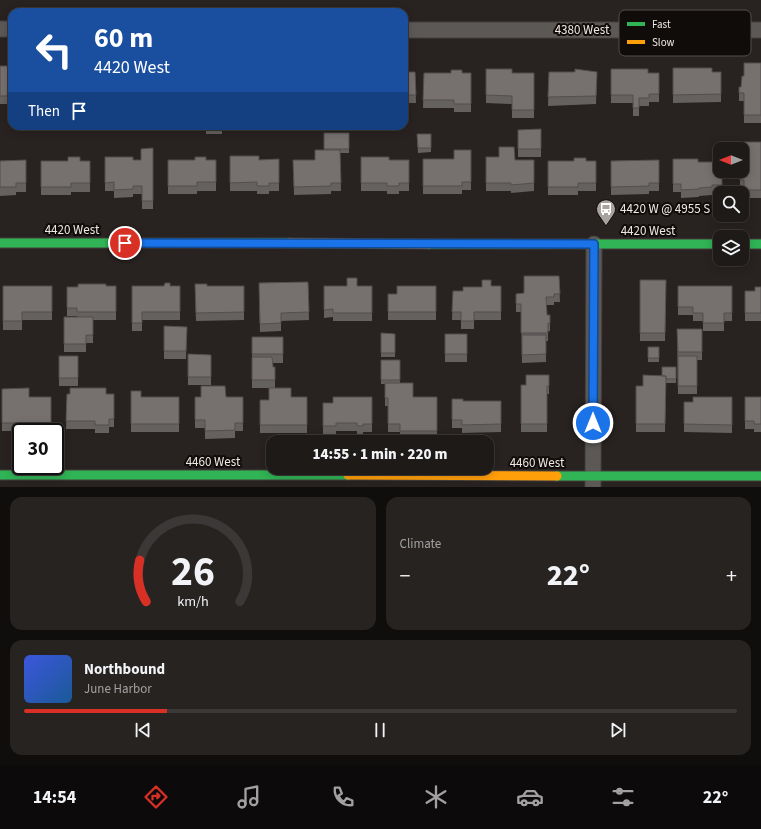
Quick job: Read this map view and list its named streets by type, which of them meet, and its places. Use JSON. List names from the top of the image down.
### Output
{
  "streets": {
    "street": ["4380 West", "4420 West", "4460 West"]
  },
  "places": {
    "bus stop": ["4420 W @ 4955 S"]
  },
  "legend": ["Fast", "Slow"],
  "north": "left",
  "page": {
    "turn": ["60 m", "4420 West"],
    "then": "Then",
    "limit": "30",
    "trip": "14:55 · 1 min · 220 m",
    "tile": "Climate",
    "heat": ["−", "22°", "+"],
    "song": ["Northbound", "June Harbor"],
    "tabs": ["14:54", "22°"],
    "gauge": ["26", "km/h"]
  }
}
